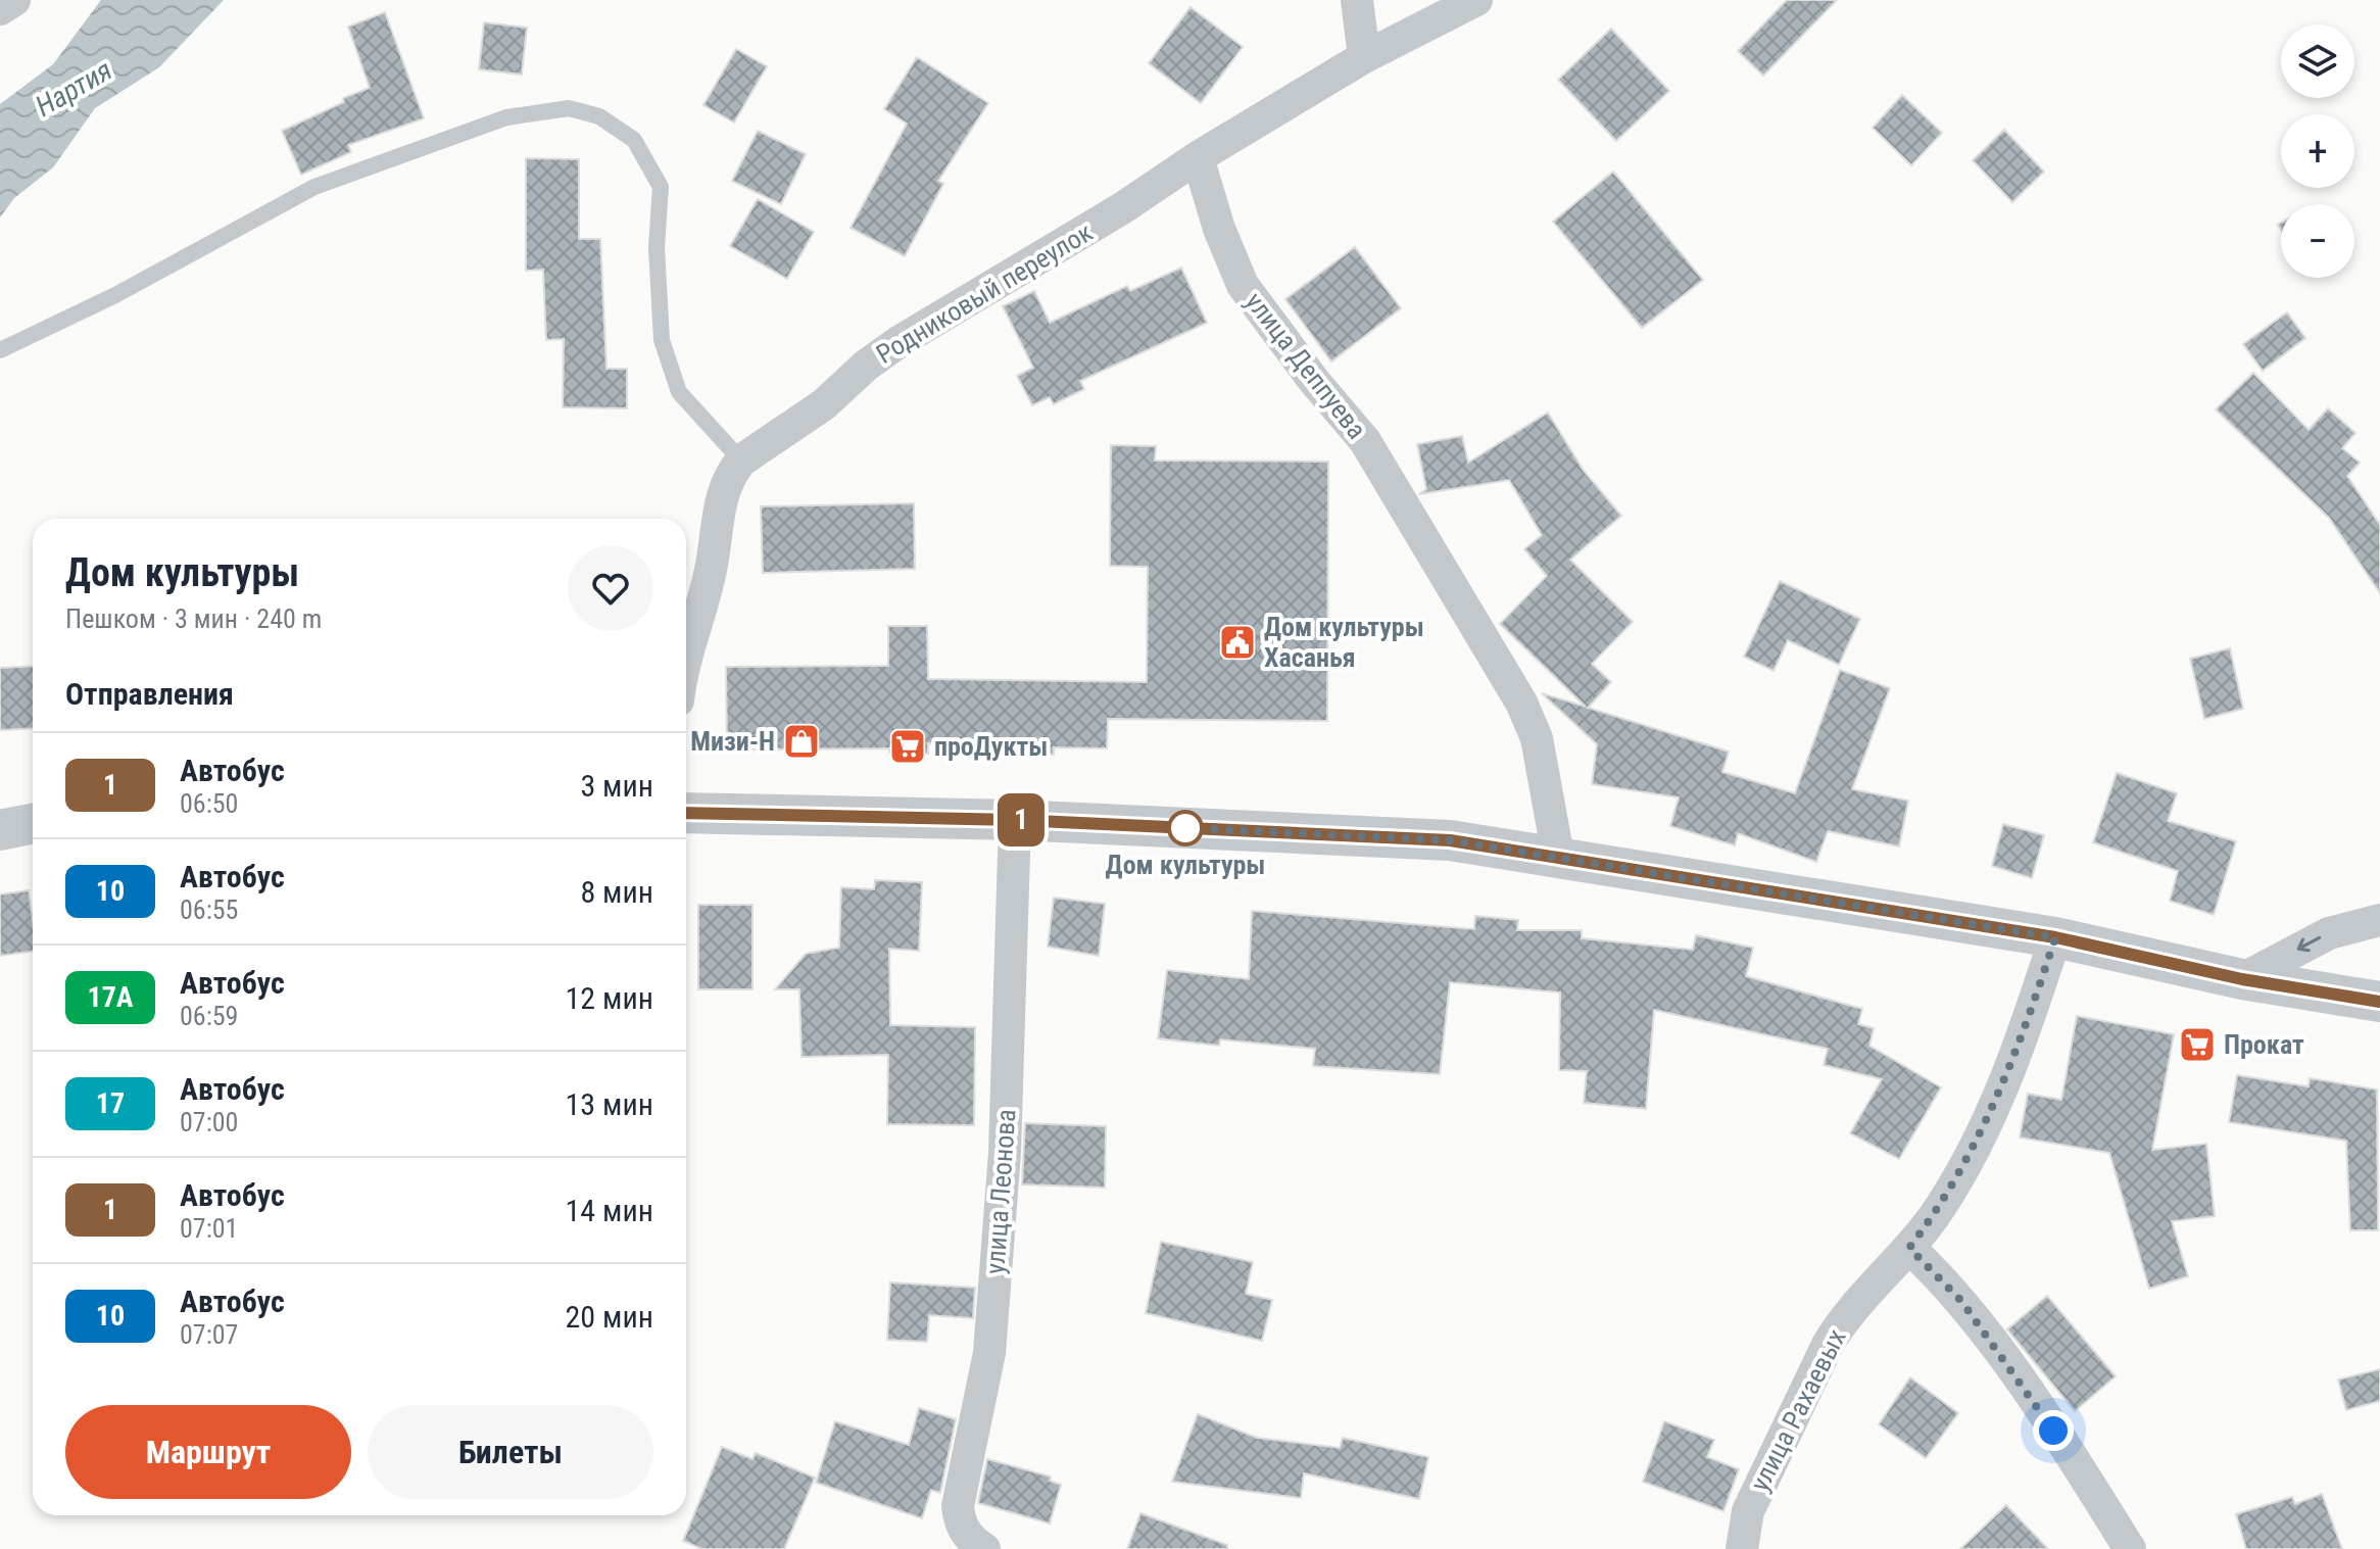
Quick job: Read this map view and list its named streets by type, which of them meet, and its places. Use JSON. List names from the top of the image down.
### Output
{
  "streets": {
    "street": [
      "Родниковый переулок",
      "улица Деппуева",
      "улица Леонова",
      "улица Рахаевых"
    ]
  },
  "crossings": [
    ["Родниковый переулок", "улица Деппуева"]
  ],
  "water": ["Нартия"],
  "places": {
    "public building": ["Дом культуры Хасанья"],
    "shop": ["Мизи-Н"],
    "supermarket": ["проДукты", "Прокат"],
    "other": ["Дом культуры"]
  },
  "lines": ["bus line 1"],
  "page": {
    "on_map": "1",
    "map_buttons": ["+", "−"],
    "heading": [
      ["Дом культуры", "Пешком · 3 мин · 240 m"],
      "Отправления"
    ],
    "list": [
      {
        "mark": "1",
        "name": "Автобус",
        "note": "06:50",
        "value": "3 мин"
      },
      {
        "mark": "10",
        "name": "Автобус",
        "note": "06:55",
        "value": "8 мин"
      },
      {
        "mark": "17А",
        "name": "Автобус",
        "note": "06:59",
        "value": "12 мин"
      },
      {
        "mark": "17",
        "name": "Автобус",
        "note": "07:00",
        "value": "13 мин"
      },
      {
        "mark": "1",
        "name": "Автобус",
        "note": "07:01",
        "value": "14 мин"
      },
      {
        "mark": "10",
        "name": "Автобус",
        "note": "07:07",
        "value": "20 мин"
      }
    ],
    "buttons": ["Маршрут", "Билеты"]
  }
}
